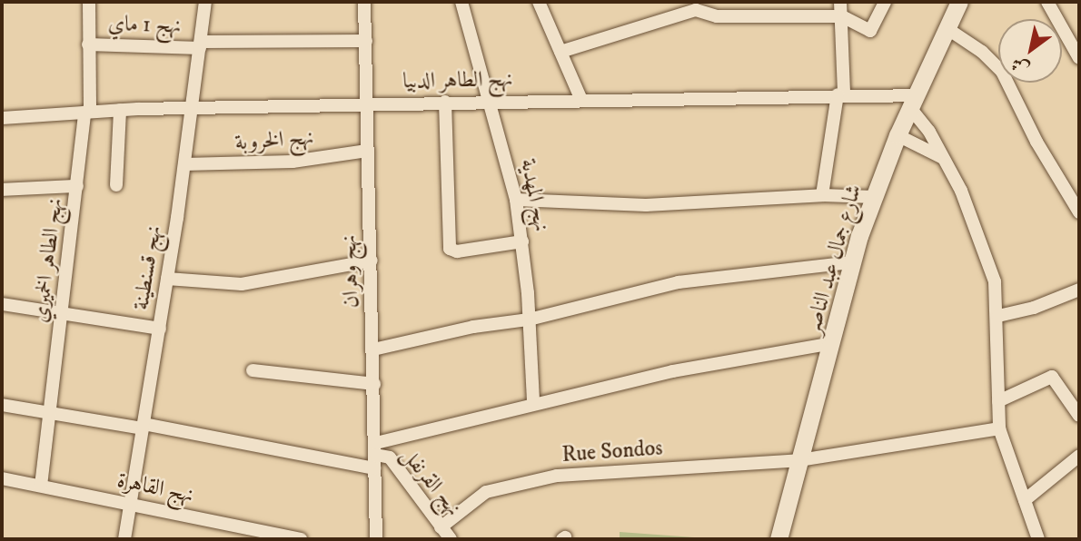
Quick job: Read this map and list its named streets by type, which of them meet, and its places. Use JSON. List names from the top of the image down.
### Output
{
  "streets": {
    "main road": ["شارع جمال عبد الناصر"],
    "street": [
      "نهج 1 ماي",
      "نهج الطاهر الدبيا",
      "نهج الخروبة",
      "نهج المهدية",
      "نهج الطاهر الخميري",
      "نهج قسنطينة",
      "نهج وهران",
      "Rue Sondos",
      "نهج القرنفل",
      "نهج القاهرة"
    ]
  },
  "crossings": [
    ["نهج 1 ماي", "نهج الطاهر الخميري"],
    ["نهج 1 ماي", "نهج قسنطينة"],
    ["نهج 1 ماي", "نهج وهران"],
    ["نهج الطاهر الدبيا", "نهج المهدية"],
    ["نهج الطاهر الدبيا", "شارع جمال عبد الناصر"],
    ["نهج الطاهر الدبيا", "نهج الطاهر الخميري"],
    ["نهج الطاهر الدبيا", "نهج قسنطينة"],
    ["نهج الطاهر الدبيا", "نهج وهران"],
    ["نهج الخروبة", "نهج قسنطينة"],
    ["نهج الخروبة", "نهج وهران"],
    ["شارع جمال عبد الناصر", "Rue Sondos"],
    ["نهج الطاهر الخميري", "نهج القاهرة"],
    ["نهج قسنطينة", "نهج القاهرة"],
    ["نهج وهران", "نهج القرنفل"],
    ["Rue Sondos", "نهج القرنفل"]
  ],
  "north": "bottom left"
}
